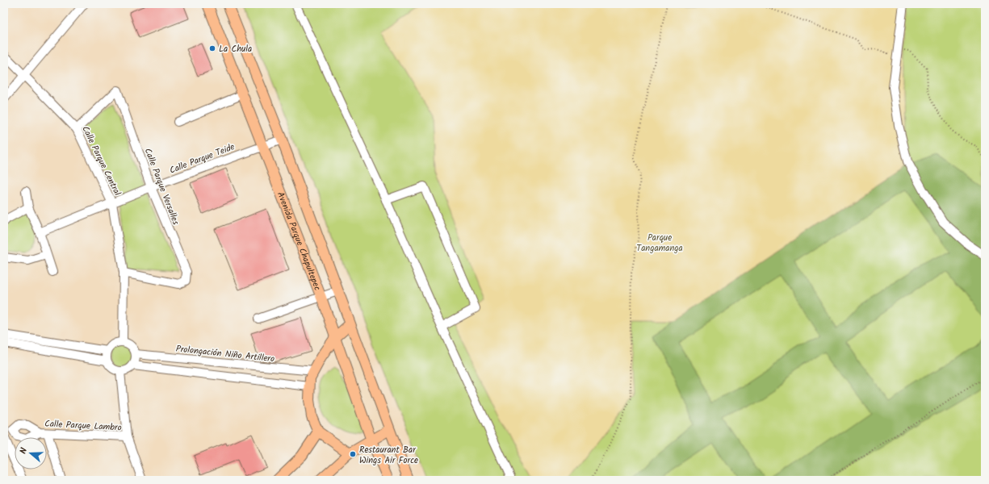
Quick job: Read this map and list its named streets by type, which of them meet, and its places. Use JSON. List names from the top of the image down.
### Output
{
  "streets": {
    "main road": ["Avenida Parque Chapultepec"],
    "street": [
      "Calle Parque Teide",
      "Calle Parque Central",
      "Calle Parque Versalles",
      "Prolongación Niño Artillero",
      "Calle Parque Lambro"
    ]
  },
  "crossings": [
    ["Calle Parque Teide", "Calle Parque Central"],
    ["Calle Parque Teide", "Calle Parque Versalles"],
    ["Calle Parque Teide", "Avenida Parque Chapultepec"],
    ["Calle Parque Central", "Calle Parque Versalles"],
    ["Calle Parque Central", "Prolongación Niño Artillero"]
  ],
  "parks": ["Parque Tangamanga"],
  "places": ["La Chula", "Restaurant Bar Wings Air Force"],
  "north": "left"
}
